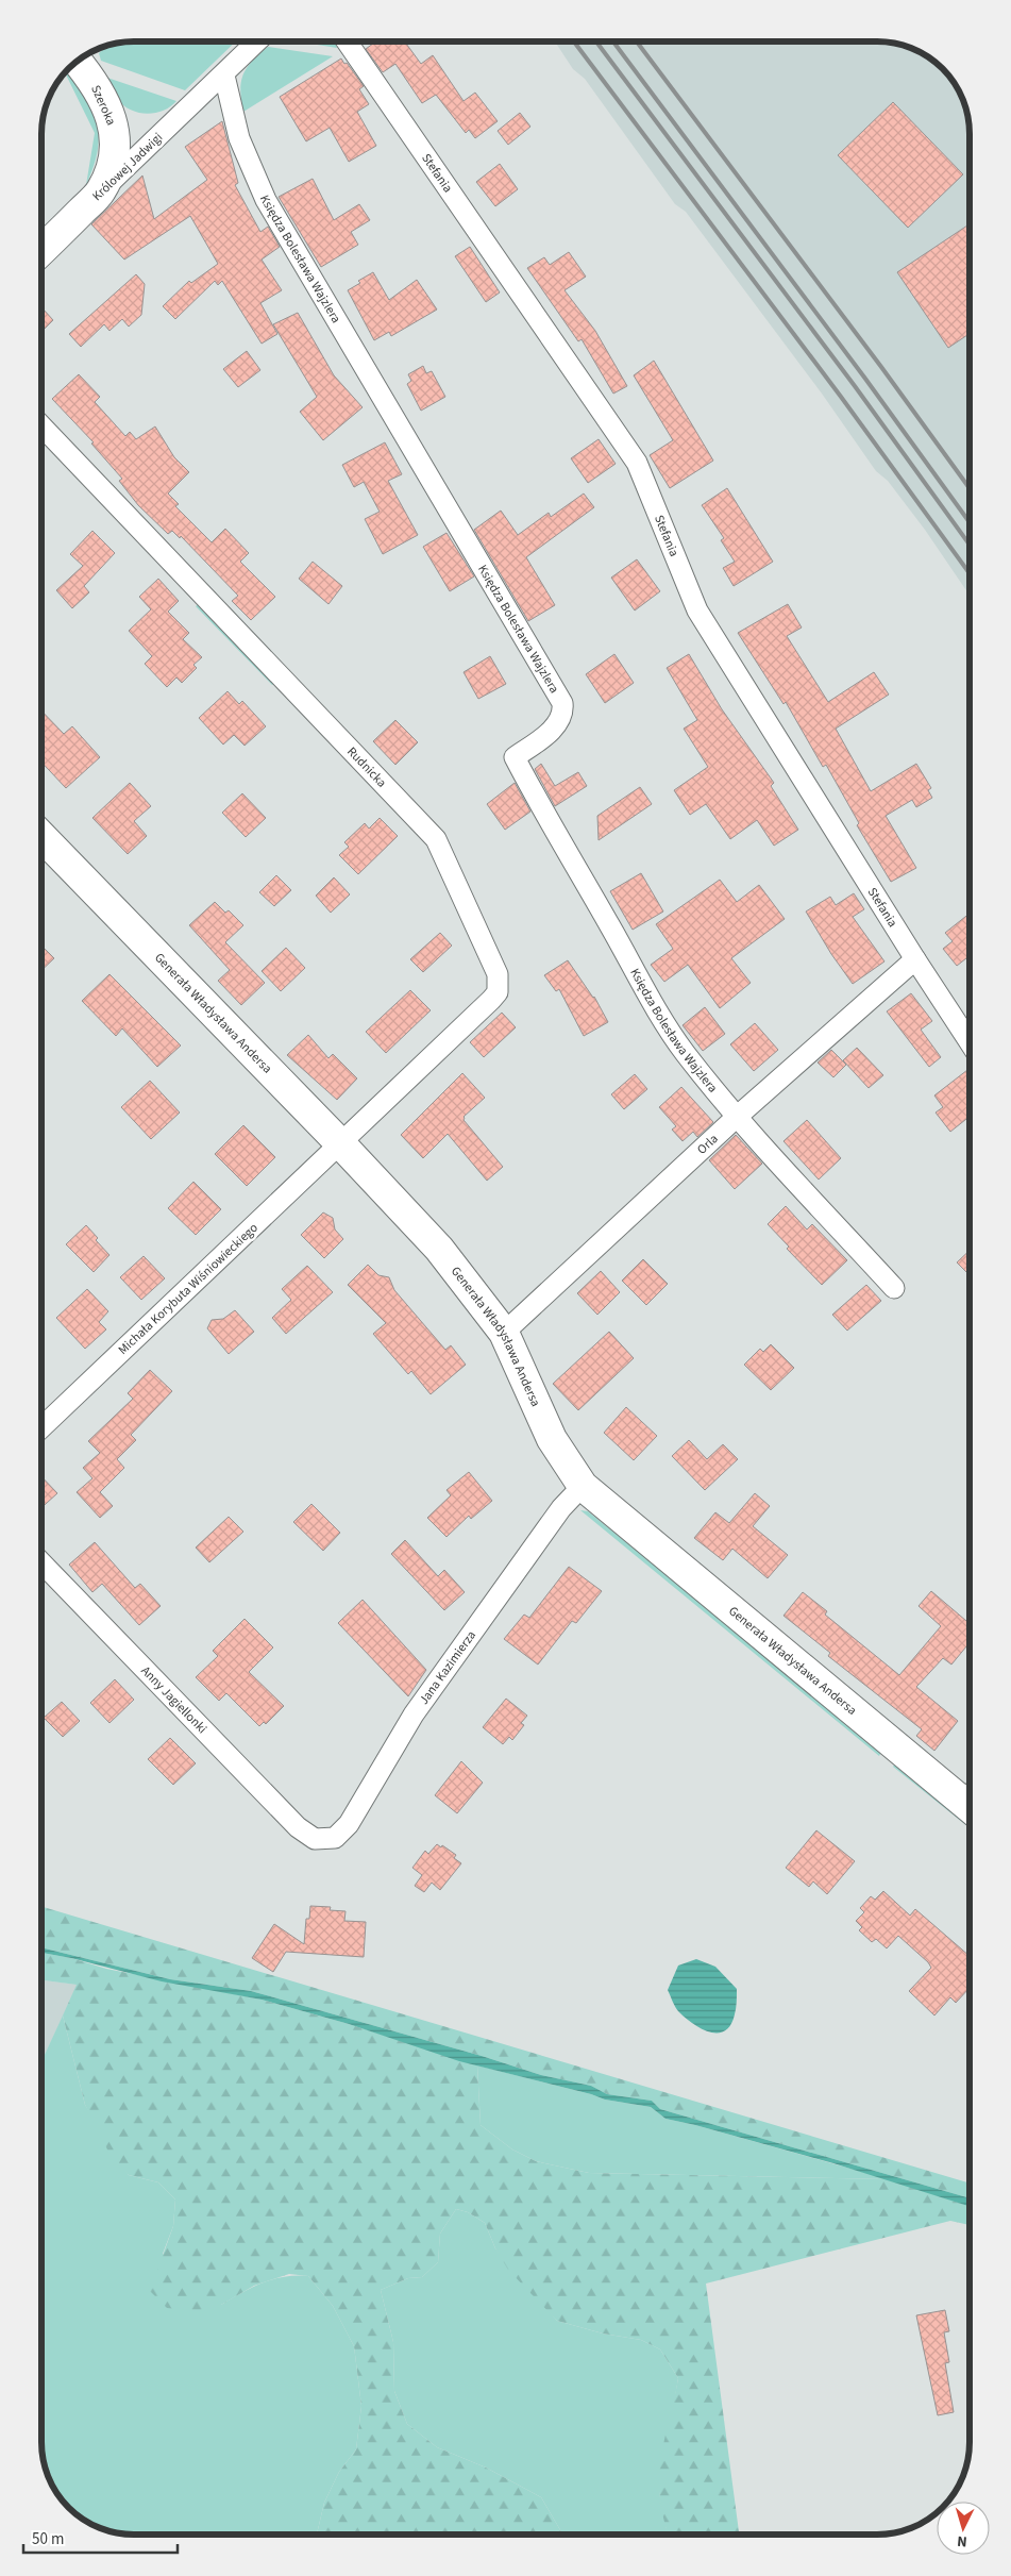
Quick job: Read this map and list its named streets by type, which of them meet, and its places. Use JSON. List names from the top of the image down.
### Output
{
  "streets": {
    "street": [
      "Szeroka",
      "Królowej Jadwigi",
      "Stefania",
      "Księdza Bolesława Wajzlera",
      "Rudnicka",
      "Generała Władysława Andersa",
      "Orla",
      "Michała Korybuta Wiśniowieckiego",
      "Jana Kazimierza",
      "Anny Jagiellonki"
    ]
  },
  "crossings": [
    ["Szeroka", "Królowej Jadwigi"],
    ["Królowej Jadwigi", "Księdza Bolesława Wajzlera"],
    ["Stefania", "Orla"],
    ["Księdza Bolesława Wajzlera", "Orla"],
    ["Rudnicka", "Generała Władysława Andersa"],
    ["Rudnicka", "Michała Korybuta Wiśniowieckiego"],
    ["Generała Władysława Andersa", "Orla"],
    ["Generała Władysława Andersa", "Michała Korybuta Wiśniowieckiego"],
    ["Generała Władysława Andersa", "Jana Kazimierza"],
    ["Jana Kazimierza", "Anny Jagiellonki"]
  ],
  "scale_bar": "50 m",
  "north": "bottom"
}
